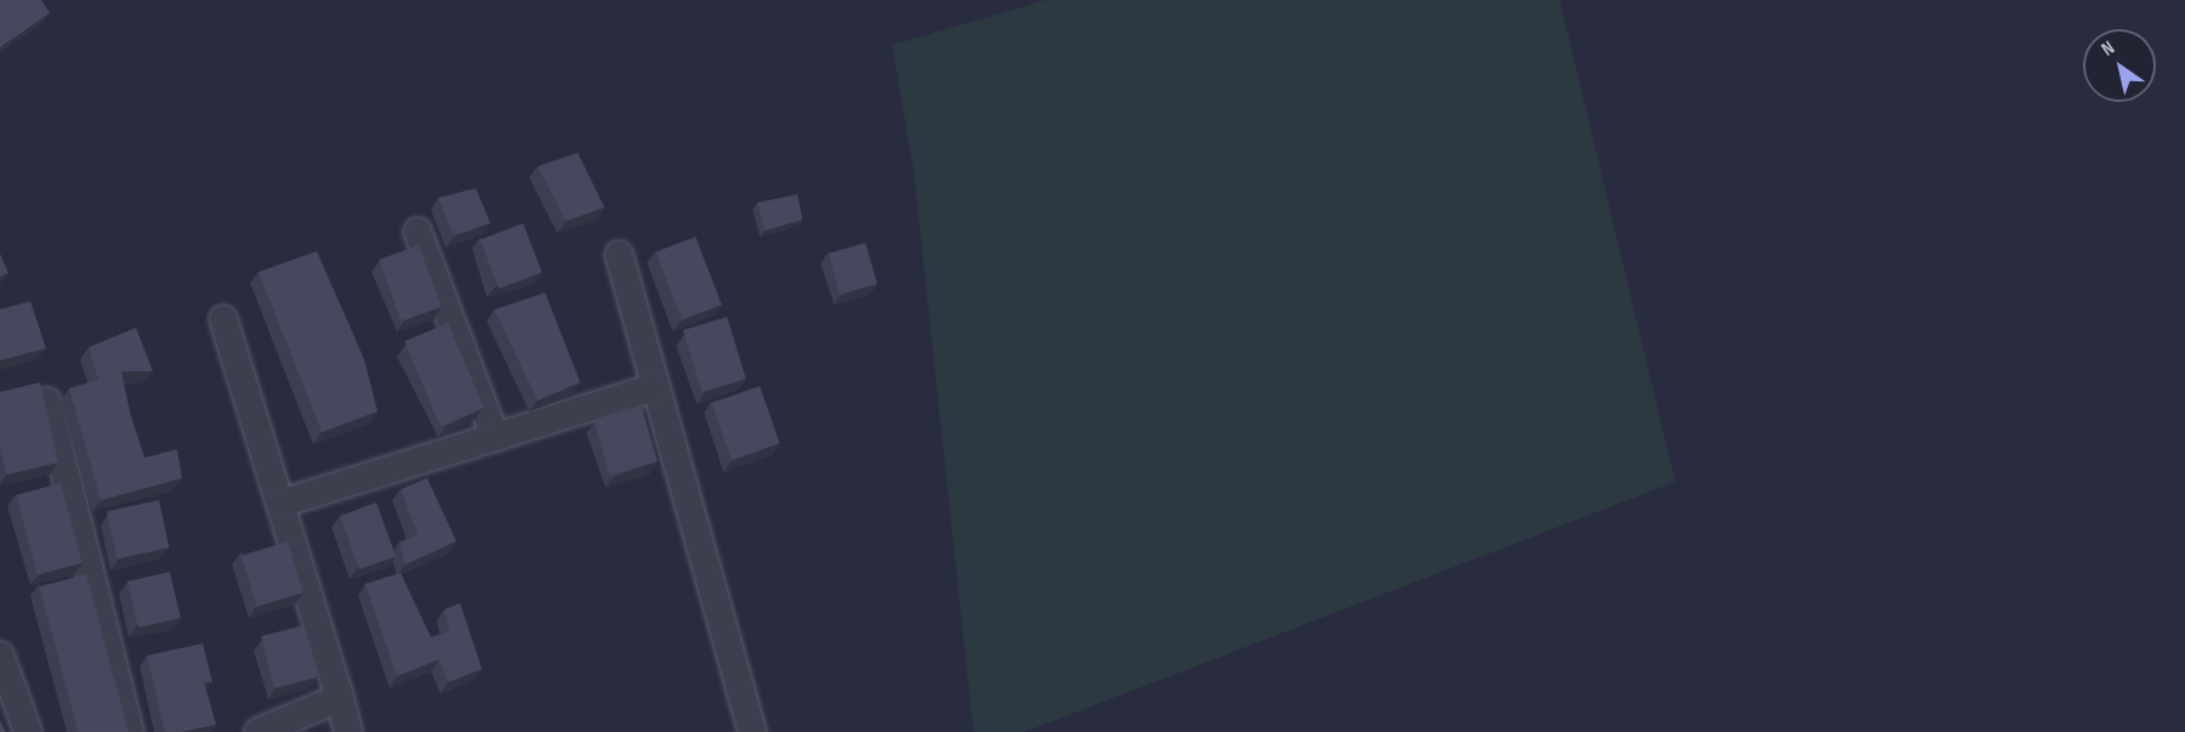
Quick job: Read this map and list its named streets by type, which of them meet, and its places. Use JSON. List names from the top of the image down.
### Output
{
  "north": "top left"
}
